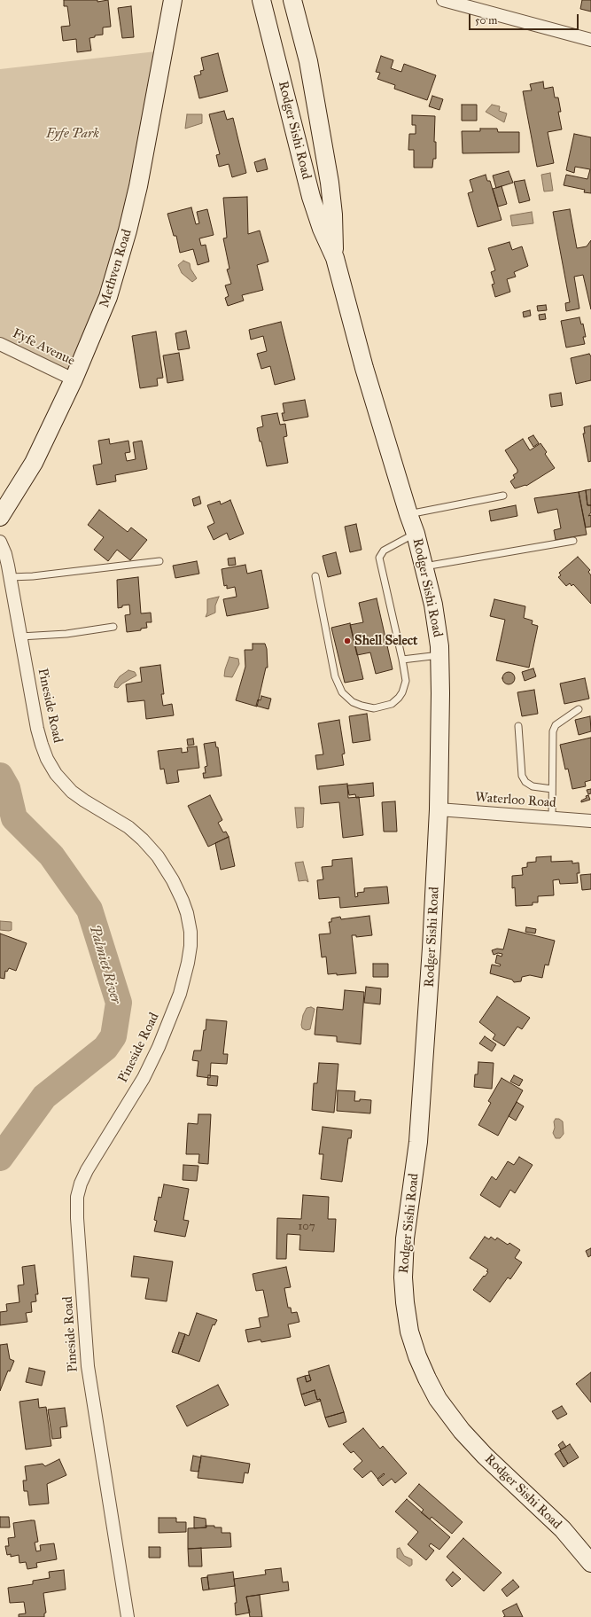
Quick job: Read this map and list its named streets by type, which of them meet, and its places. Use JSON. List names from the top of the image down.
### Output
{
  "streets": {
    "main road": ["Rodger Sishi Road", "Methven Road"],
    "street": ["Fyfe Avenue", "Pineside Road", "Waterloo Road"]
  },
  "crossings": [
    ["Rodger Sishi Road", "Waterloo Road"],
    ["Methven Road", "Fyfe Avenue"]
  ],
  "water": ["Palmiet River"],
  "parks": ["Fyfe Park"],
  "places": ["Shell Select"],
  "house_numbers": ["107"],
  "scale_bar": "50 m"
}
